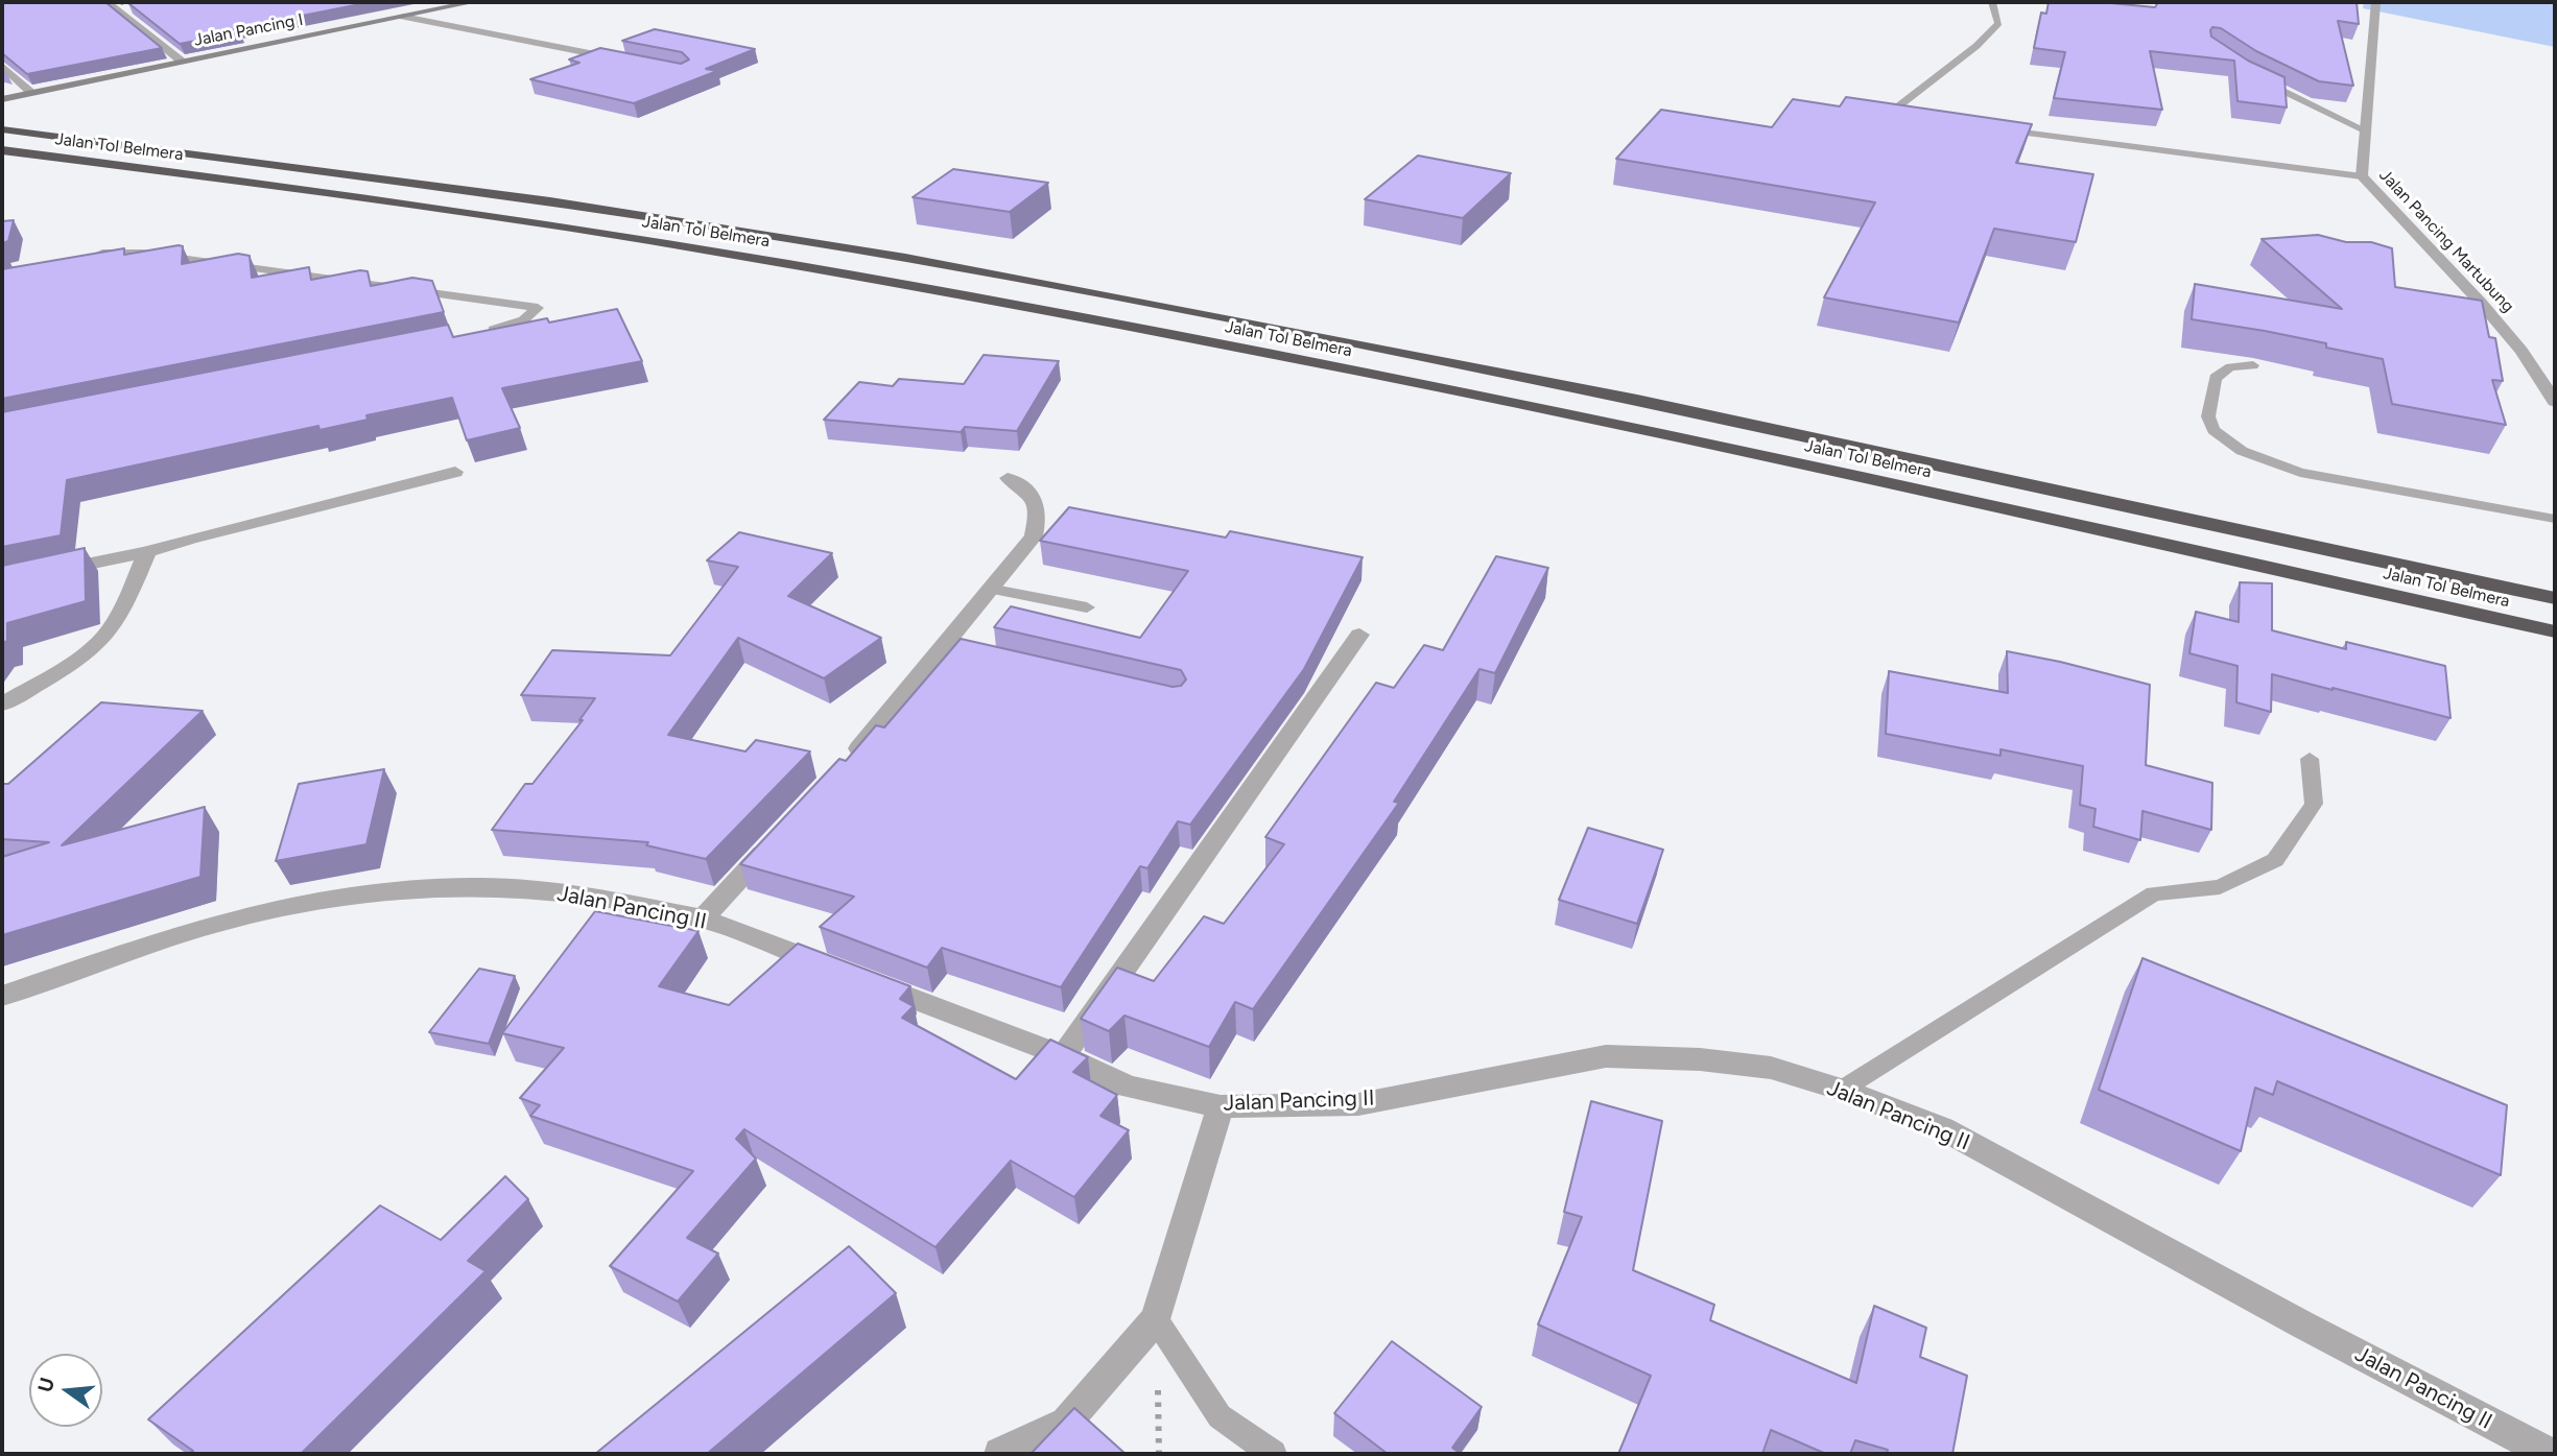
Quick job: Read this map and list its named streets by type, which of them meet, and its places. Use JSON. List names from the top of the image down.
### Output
{
  "streets": {
    "highway": ["Jalan Tol Belmera"],
    "main road": ["Jalan Pancing I"],
    "street": ["Jalan Pancing Martubung", "Jalan Pancing II"]
  },
  "north": "left"
}
